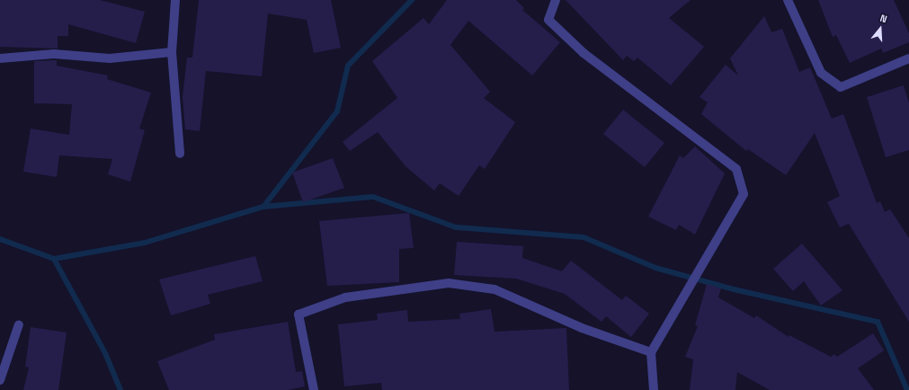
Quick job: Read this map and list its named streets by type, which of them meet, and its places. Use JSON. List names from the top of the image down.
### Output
{
  "north": "top"
}
